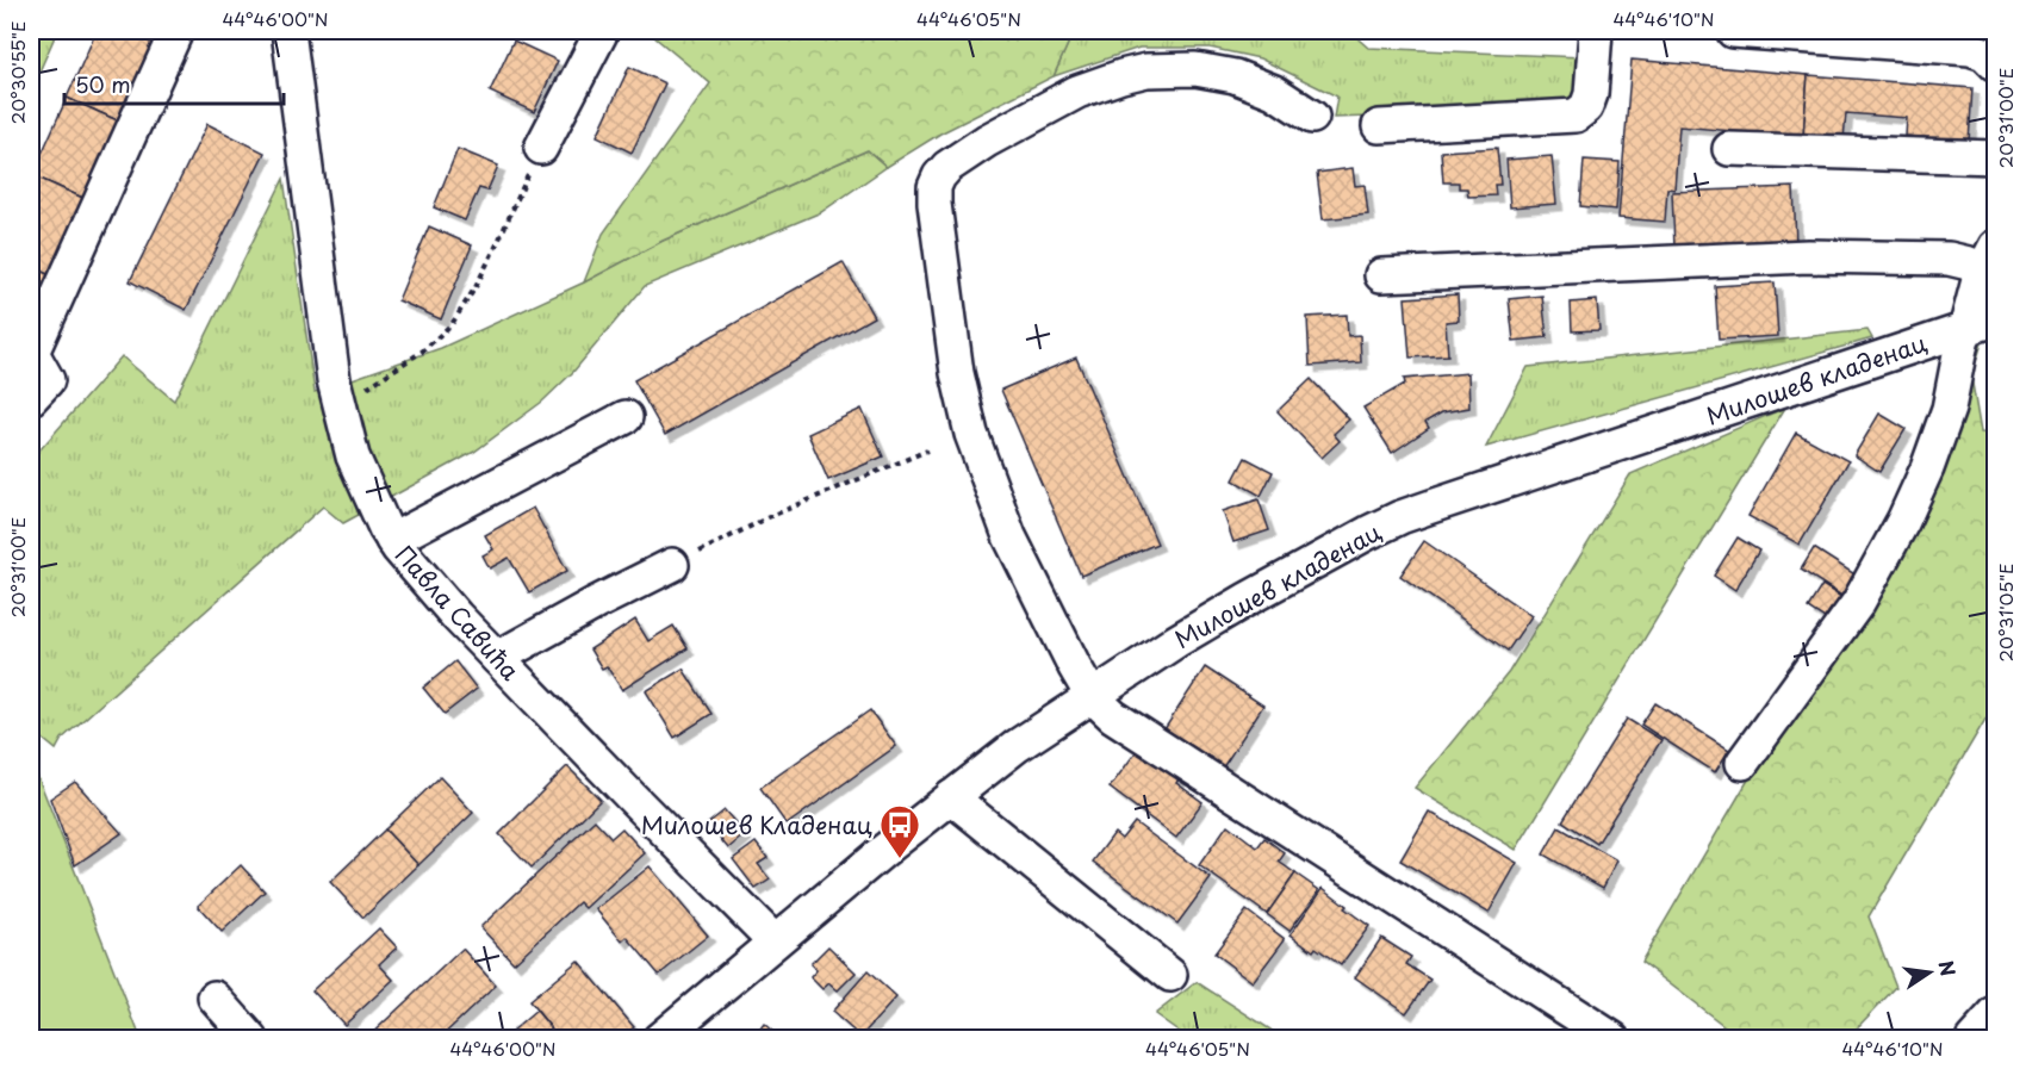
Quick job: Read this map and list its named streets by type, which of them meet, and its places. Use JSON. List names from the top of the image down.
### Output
{
  "streets": {
    "street": ["Милошев кладенац", "Павла Савића"]
  },
  "crossings": [
    ["Милошев кладенац", "Павла Савића"]
  ],
  "places": {
    "bus stop": ["Милошев Кладенац"]
  },
  "scale_bar": "50 m",
  "north": "right",
  "coordinates": [
    "44°46'00\"N",
    "44°46'05\"N",
    "44°46'10\"N",
    "20°30'55\"E",
    "20°31'00\"E",
    "20°31'05\"E"
  ]
}
